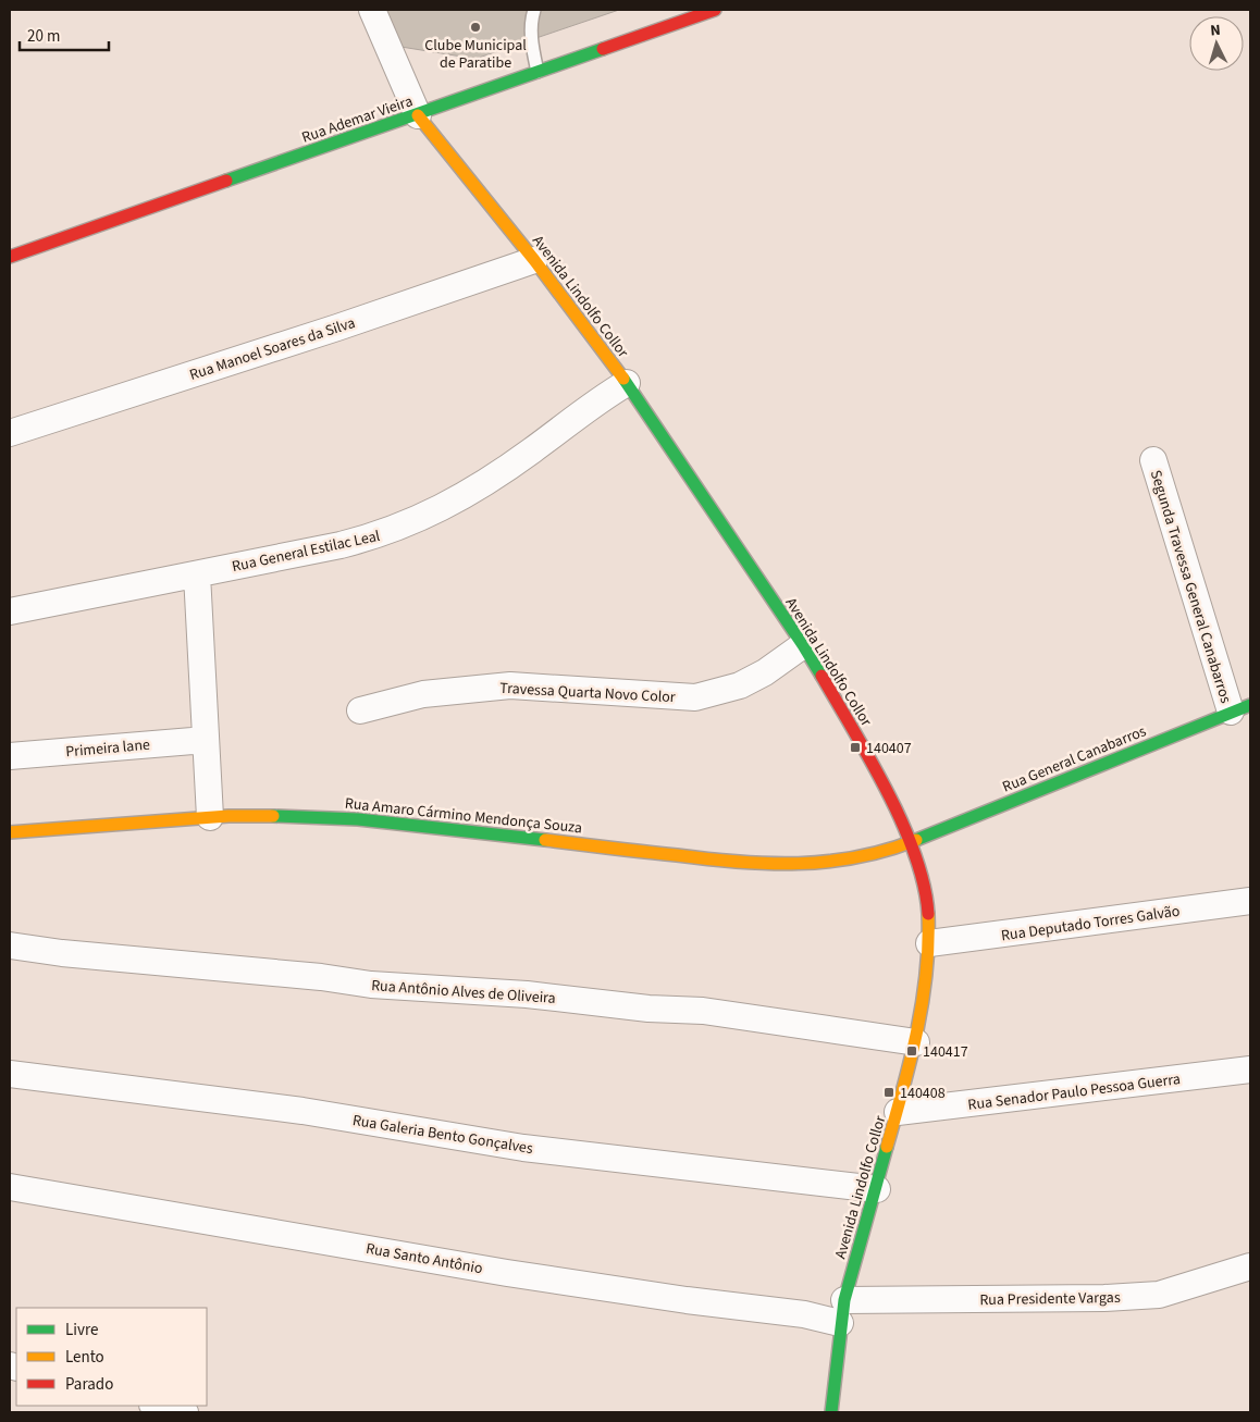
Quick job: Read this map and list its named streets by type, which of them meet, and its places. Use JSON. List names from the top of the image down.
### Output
{
  "streets": {
    "main road": [
      "Rua Ademar Vieira",
      "Avenida Lindolfo Collor",
      "Rua General Canabarros",
      "Rua Amaro Cármino Mendonça Souza"
    ],
    "street": [
      "Rua Manoel Soares da Silva",
      "Rua General Estilac Leal",
      "Segunda Travessa General Canabarros",
      "Travessa Quarta Novo Color",
      "Primeira lane",
      "Rua Deputado Torres Galvão",
      "Rua Antônio Alves de Oliveira",
      "Rua Senador Paulo Pessoa Guerra",
      "Rua Galeria Bento Gonçalves",
      "Rua Santo Antônio",
      "Rua Presidente Vargas"
    ]
  },
  "crossings": [
    ["Rua Ademar Vieira", "Avenida Lindolfo Collor"],
    ["Avenida Lindolfo Collor", "Rua Manoel Soares da Silva"],
    ["Avenida Lindolfo Collor", "Rua General Estilac Leal"],
    ["Avenida Lindolfo Collor", "Travessa Quarta Novo Color"],
    ["Avenida Lindolfo Collor", "Rua General Canabarros"],
    ["Avenida Lindolfo Collor", "Rua Amaro Cármino Mendonça Souza"],
    ["Avenida Lindolfo Collor", "Rua Deputado Torres Galvão"],
    ["Avenida Lindolfo Collor", "Rua Antônio Alves de Oliveira"],
    ["Avenida Lindolfo Collor", "Rua Senador Paulo Pessoa Guerra"],
    ["Avenida Lindolfo Collor", "Rua Galeria Bento Gonçalves"],
    ["Avenida Lindolfo Collor", "Rua Santo Antônio"],
    ["Avenida Lindolfo Collor", "Rua Presidente Vargas"],
    ["Segunda Travessa General Canabarros", "Rua General Canabarros"],
    ["Rua General Canabarros", "Rua Amaro Cármino Mendonça Souza"],
    ["Rua Santo Antônio", "Rua Presidente Vargas"]
  ],
  "places": {
    "other": ["Clube Municipal de Paratibe"],
    "transit": ["140407", "140417", "140408"]
  },
  "legend": ["Livre", "Lento", "Parado"],
  "scale_bar": "20 m",
  "north": "top"
}
